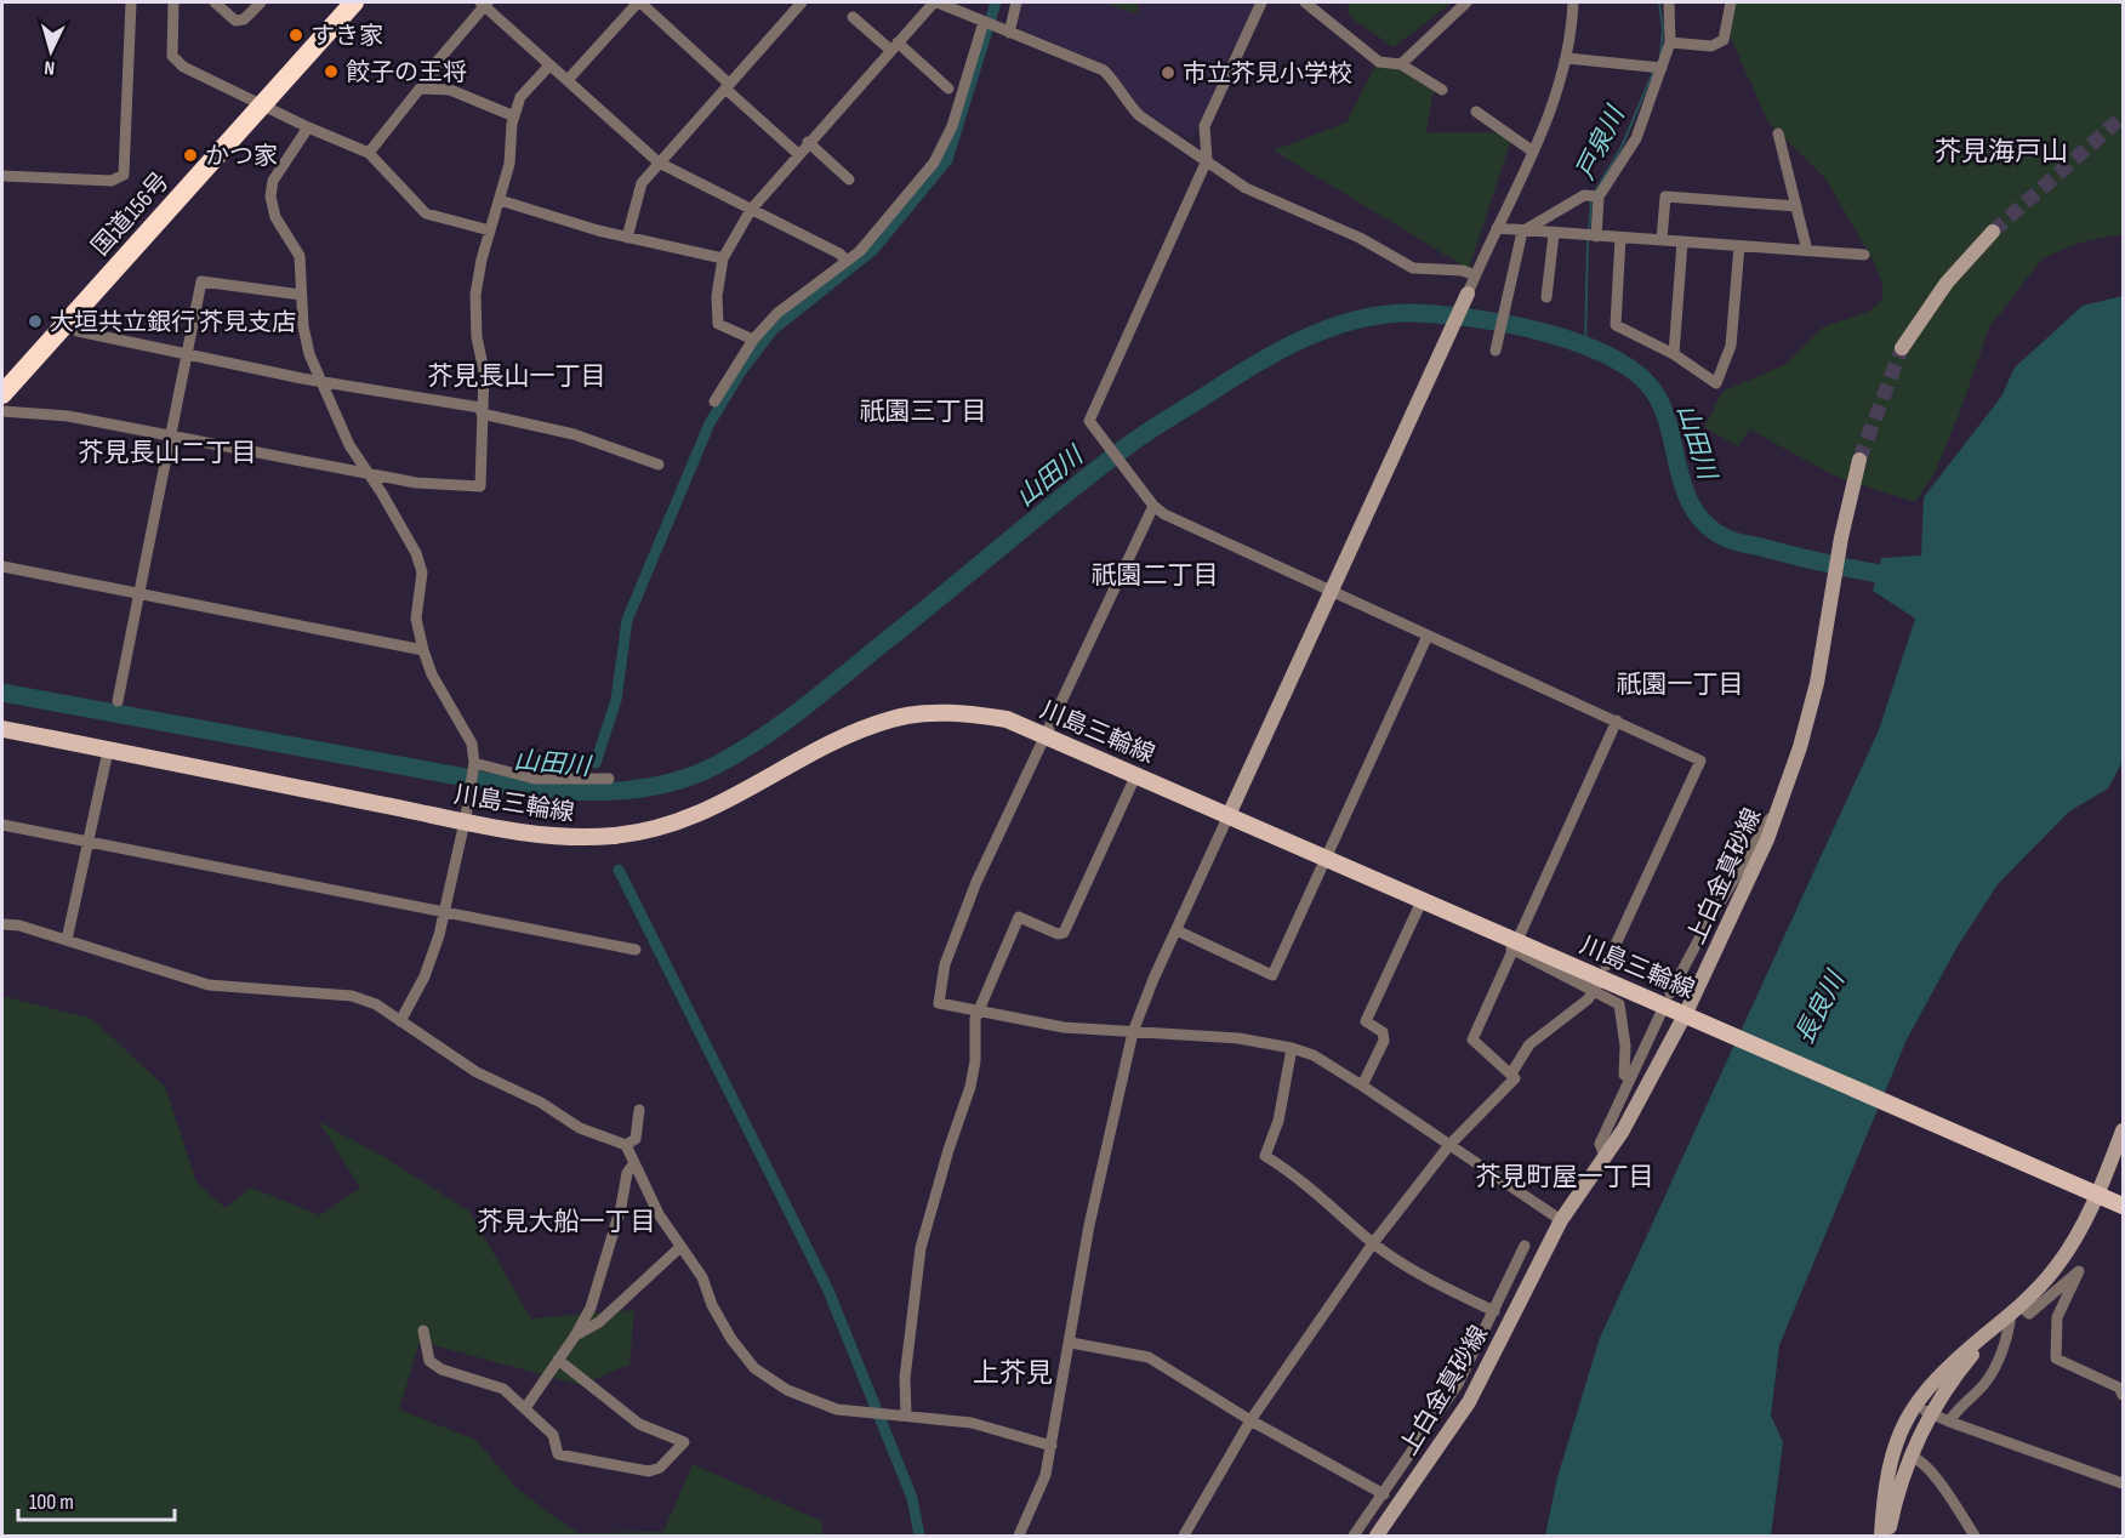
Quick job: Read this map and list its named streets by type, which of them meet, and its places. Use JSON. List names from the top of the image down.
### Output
{
  "streets": {
    "highway": ["国道156号"],
    "main road": ["川島三輪線", "上白金真砂線"]
  },
  "crossings": [
    ["川島三輪線", "上白金真砂線"]
  ],
  "districts": [
    "芥見海戸山",
    "芥見長山一丁目",
    "祇園三丁目",
    "芥見長山二丁目",
    "祇園二丁目",
    "祇園一丁目",
    "芥見町屋一丁目",
    "芥見大船一丁目",
    "上芥見"
  ],
  "water": ["戸泉川", "山田川", "長良川"],
  "places": [
    "すき家",
    "餃子の王将",
    "市立芥見小学校",
    "かつ家",
    "大垣共立銀行 芥見支店"
  ],
  "scale_bar": "100 m",
  "north": "bottom"
}
